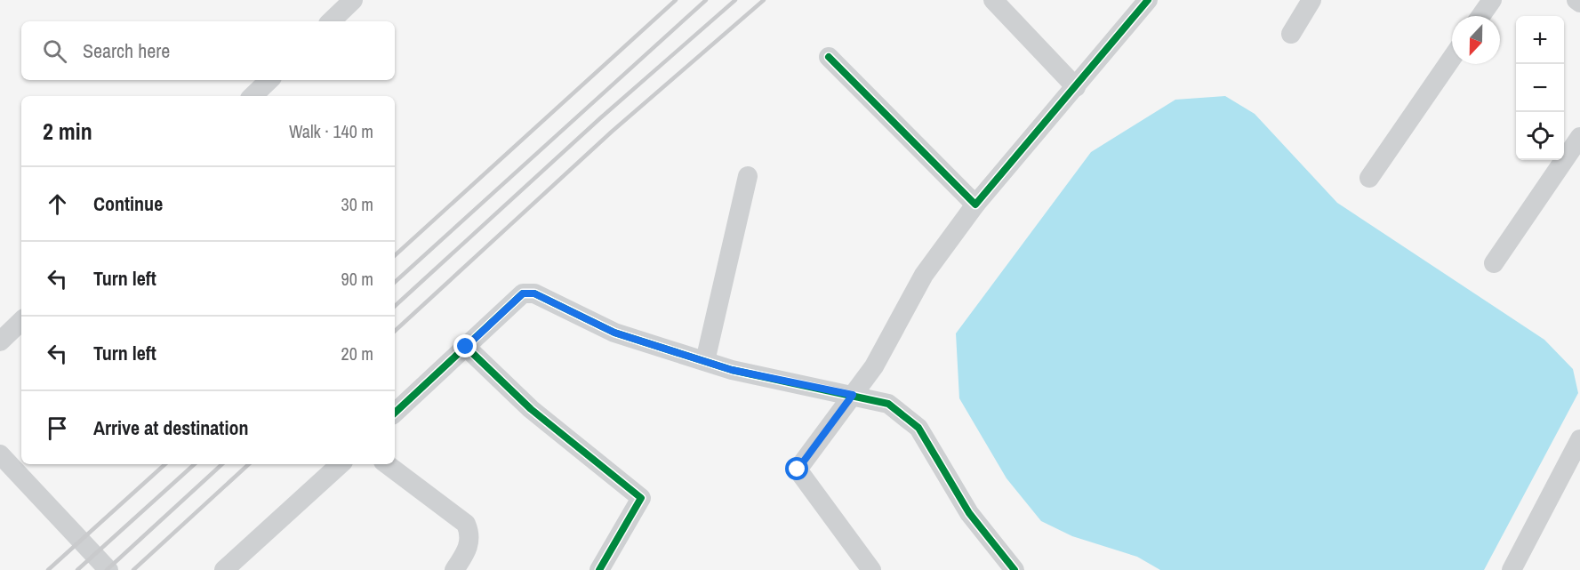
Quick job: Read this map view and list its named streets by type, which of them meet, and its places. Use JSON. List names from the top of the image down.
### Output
{
  "north": "bottom",
  "page": {
    "map_buttons": ["+", "−"],
    "search": "Search here",
    "heading": ["2 min", "Walk · 140 m"],
    "list": [
      ["Continue", "30 m"],
      ["Turn left", "90 m"],
      ["Turn left", "20 m"],
      "Arrive at destination"
    ]
  }
}
